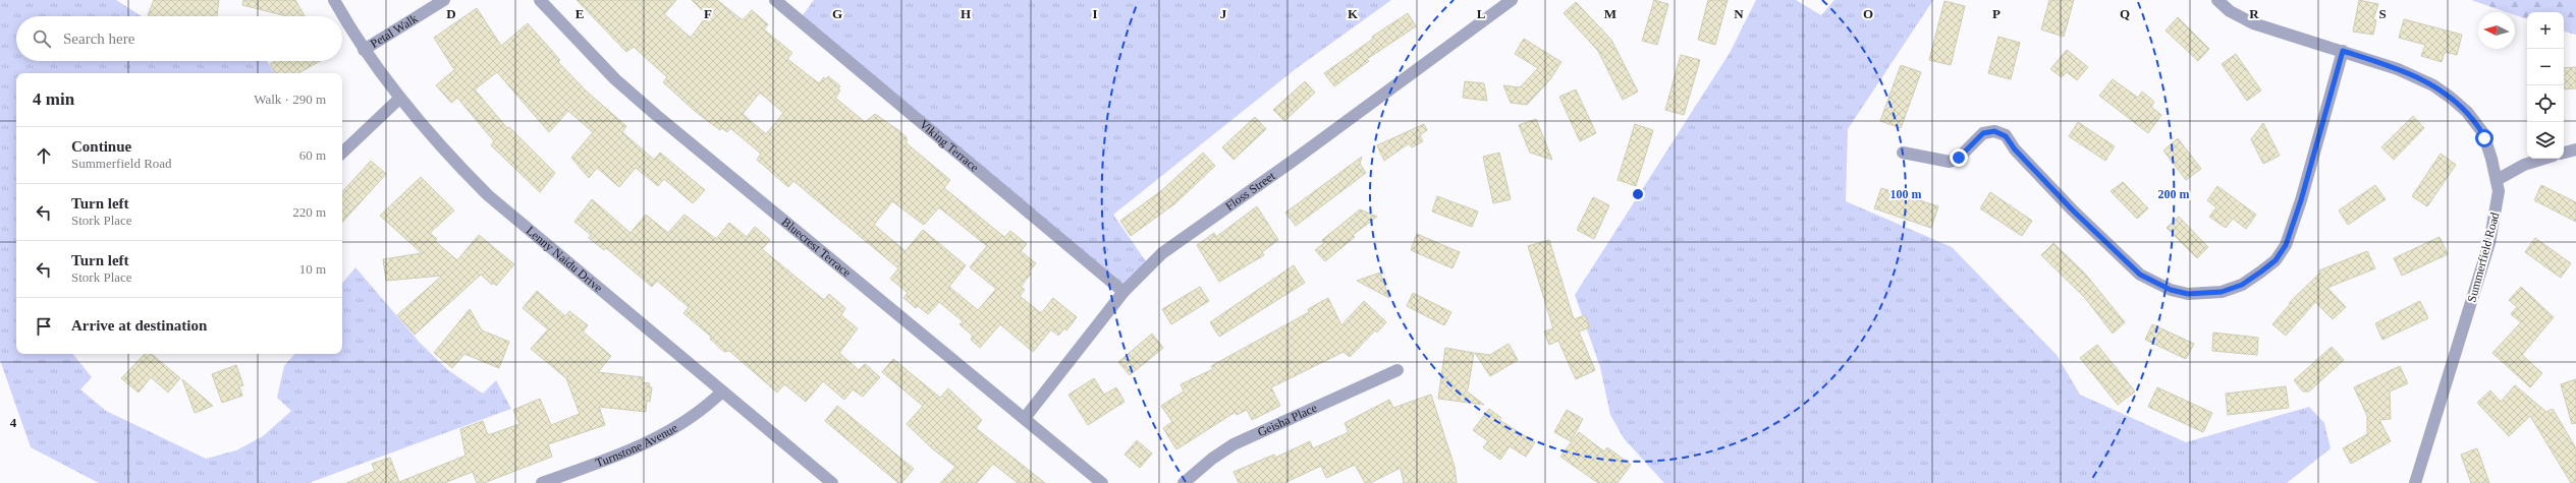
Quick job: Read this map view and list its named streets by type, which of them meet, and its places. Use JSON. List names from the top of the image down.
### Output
{
  "streets": {
    "street": [
      "Petal Walk",
      "Viking Terrace",
      "Floss Street",
      "Bluecrest Terrace",
      "Summerfield Road",
      "Lenny Naidu Drive",
      "Geisha Place",
      "Turnstone Avenue"
    ]
  },
  "crossings": [
    ["Petal Walk", "Lenny Naidu Drive"],
    ["Viking Terrace", "Floss Street"],
    ["Floss Street", "Bluecrest Terrace"],
    ["Lenny Naidu Drive", "Turnstone Avenue"]
  ],
  "north": "left",
  "page": {
    "map_buttons": ["+", "−"],
    "search": "Search here",
    "heading": ["4 min", "Walk · 290 m"],
    "list": [
      ["Continue", "Summerfield Road", "60 m"],
      ["Turn left", "Stork Place", "220 m"],
      ["Turn left", "Stork Place", "10 m"],
      "Arrive at destination"
    ]
  },
  "grid": {
    "columns": [
      "D",
      "E",
      "F",
      "G",
      "H",
      "I",
      "J",
      "K",
      "L",
      "M",
      "N",
      "O",
      "P",
      "Q",
      "R",
      "S"
    ],
    "rows": ["4"]
  },
  "rings": ["100 m", "200 m"]
}
